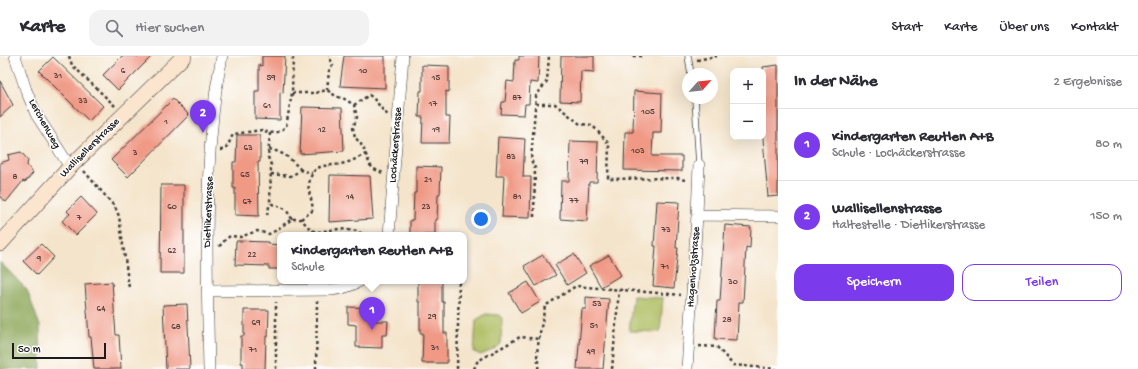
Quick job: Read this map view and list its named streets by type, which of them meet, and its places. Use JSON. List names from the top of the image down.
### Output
{
  "streets": {
    "street": [
      "Lerchenweg",
      "Lochäckerstrasse",
      "Wallisellerstrasse",
      "Dietlikerstrasse",
      "Hagenholzstrasse"
    ]
  },
  "crossings": [
    ["Lerchenweg", "Wallisellerstrasse"]
  ],
  "house_numbers": [
    "6",
    "10",
    "31",
    "59",
    "15",
    "87",
    "33",
    "17",
    "61",
    "105",
    "1",
    "12",
    "19",
    "63",
    "103",
    "3",
    "83",
    "79",
    "65",
    "8",
    "21",
    "14",
    "81",
    "77",
    "67",
    "60",
    "23",
    "7",
    "73",
    "62",
    "22",
    "9",
    "71",
    "30",
    "53",
    "64",
    "29",
    "28",
    "69",
    "51",
    "68",
    "31",
    "71",
    "49"
  ],
  "scale_bar": "50 m",
  "north": "top right",
  "page": {
    "header": "Karte",
    "search": "Hier suchen",
    "nav": [
      "Start",
      "Karte",
      "Über uns",
      "Kontakt"
    ],
    "heading": ["In der Nähe", "2 Ergebnisse"],
    "map_buttons": ["+", "−"],
    "pins": ["2", "1"],
    "list": [
      {
        "mark": "1",
        "name": "Kindergarten Reutlen A+B",
        "note": "Schule · Lochäckerstrasse",
        "value": "80 m"
      },
      {
        "mark": "2",
        "name": "Wallisellenstrasse",
        "note": "Haltestelle · Dietlikerstrasse",
        "value": "150 m"
      }
    ],
    "popup": ["Kindergarten Reutlen A+B", "Schule"],
    "buttons": ["Speichern", "Teilen"],
    "scale": "50 m"
  }
}
